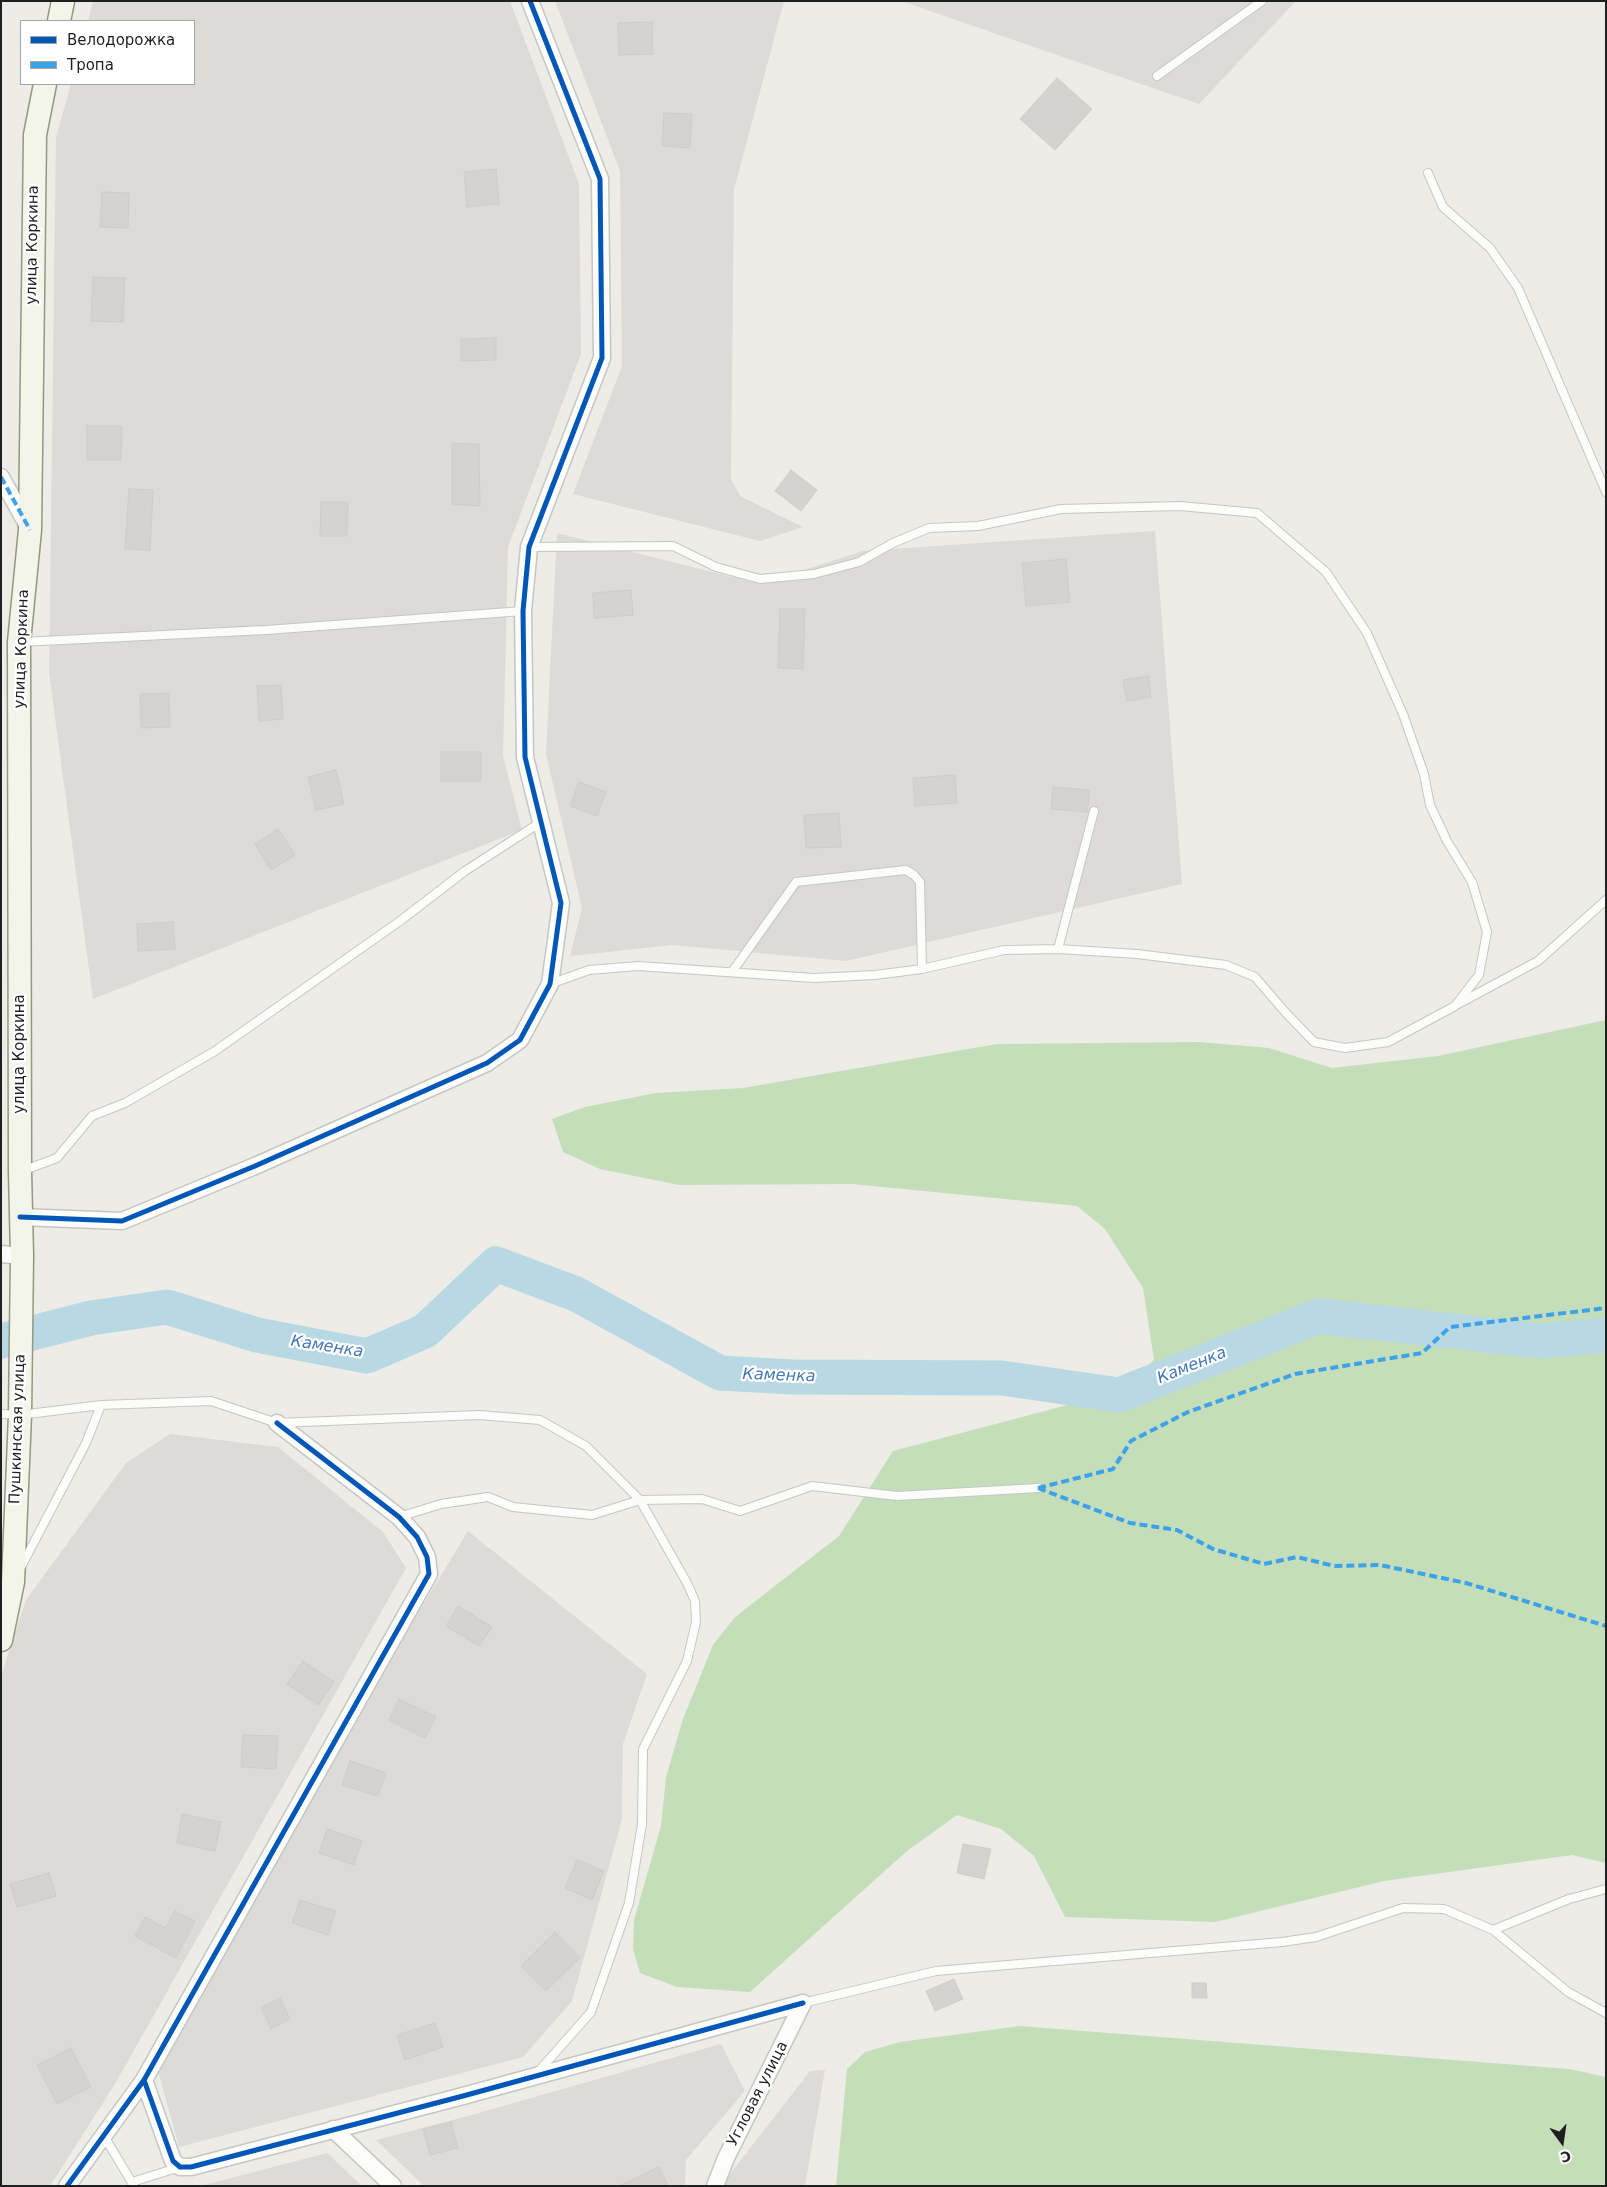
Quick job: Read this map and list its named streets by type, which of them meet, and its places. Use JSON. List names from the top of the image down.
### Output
{
  "streets": {
    "main road": ["улица Коркина", "Пушкинская улица"],
    "street": ["Угловая улица"]
  },
  "crossings": [
    ["улица Коркина", "Пушкинская улица"]
  ],
  "water": ["Каменка"],
  "legend": ["Велодорожка", "Тропа"],
  "north": "bottom"
}
